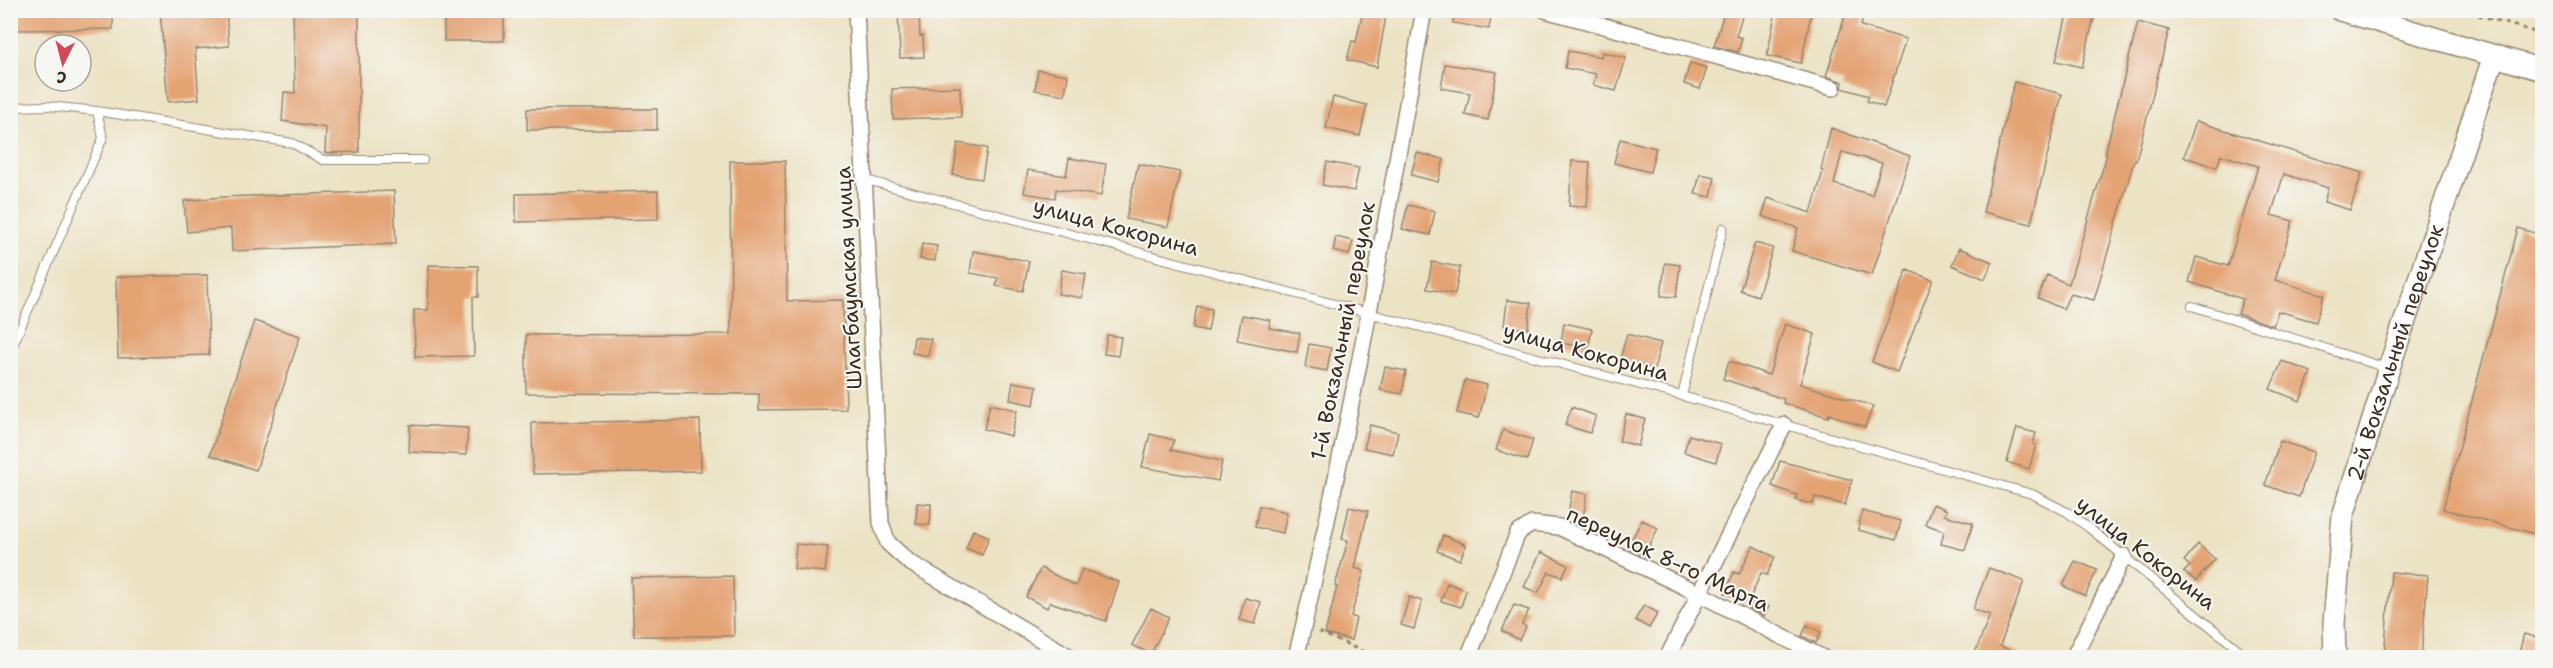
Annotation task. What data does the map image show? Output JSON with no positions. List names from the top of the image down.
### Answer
{
  "streets": {
    "main road": ["2-й Вокзальный переулок"],
    "street": ["Шлагбаумская улица", "1-й Вокзальный переулок", "переулок 8-го Марта"],
    "lane": ["улица Кокорина"]
  },
  "crossings": [
    ["улица Кокорина", "Шлагбаумская улица"],
    ["улица Кокорина", "1-й Вокзальный переулок"]
  ],
  "north": "bottom"
}
